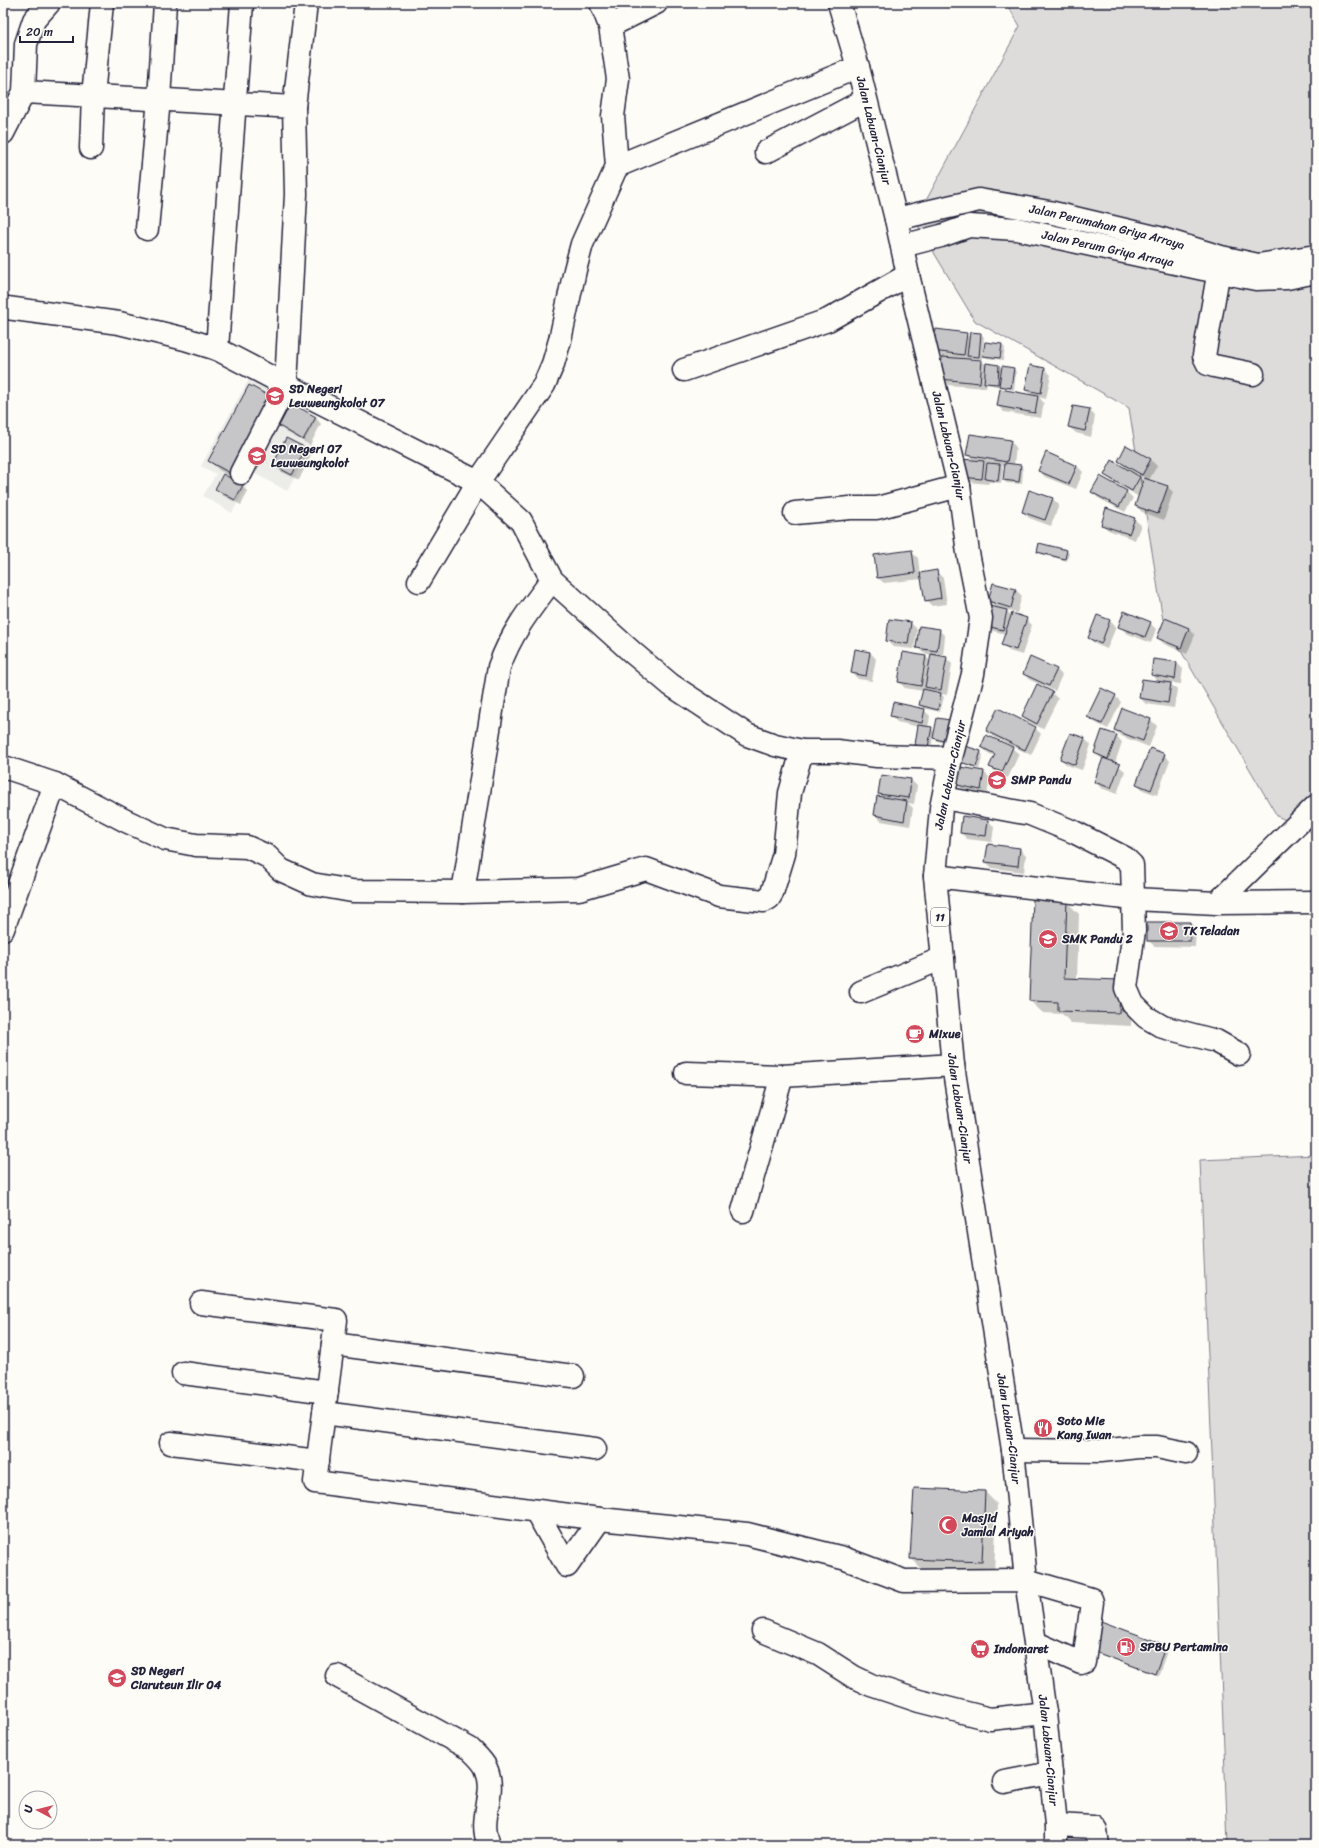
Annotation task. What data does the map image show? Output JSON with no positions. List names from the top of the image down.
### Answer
{
  "streets": {
    "main road": [
      "Jalan Labuan-Cianjur",
      "Jalan Perumahan Griya Arraya",
      "Jalan Perum Griya Arraya",
      "11"
    ]
  },
  "crossings": [
    ["Jalan Labuan-Cianjur", "Jalan Perumahan Griya Arraya"],
    ["Jalan Labuan-Cianjur", "Jalan Perum Griya Arraya"],
    ["Jalan Perumahan Griya Arraya", "Jalan Perum Griya Arraya"]
  ],
  "places": {
    "school or university": [
      "SD Negeri Leuweungkolot 07",
      "SD Negeri 07 Leuweungkolot",
      "SMP Pandu",
      "TK Teladan",
      "SMK Pandu 2",
      "SD Negeri Ciaruteun Ilir 04"
    ],
    "cafe": ["Mixue"],
    "restaurant": ["Soto Mie Kang Iwan"],
    "mosque": ["Masjid Jamlal Ariyah"],
    "fuel station": ["SPBU Pertamina"],
    "supermarket": ["Indomaret"]
  },
  "scale_bar": "20 m",
  "north": "left"
}
